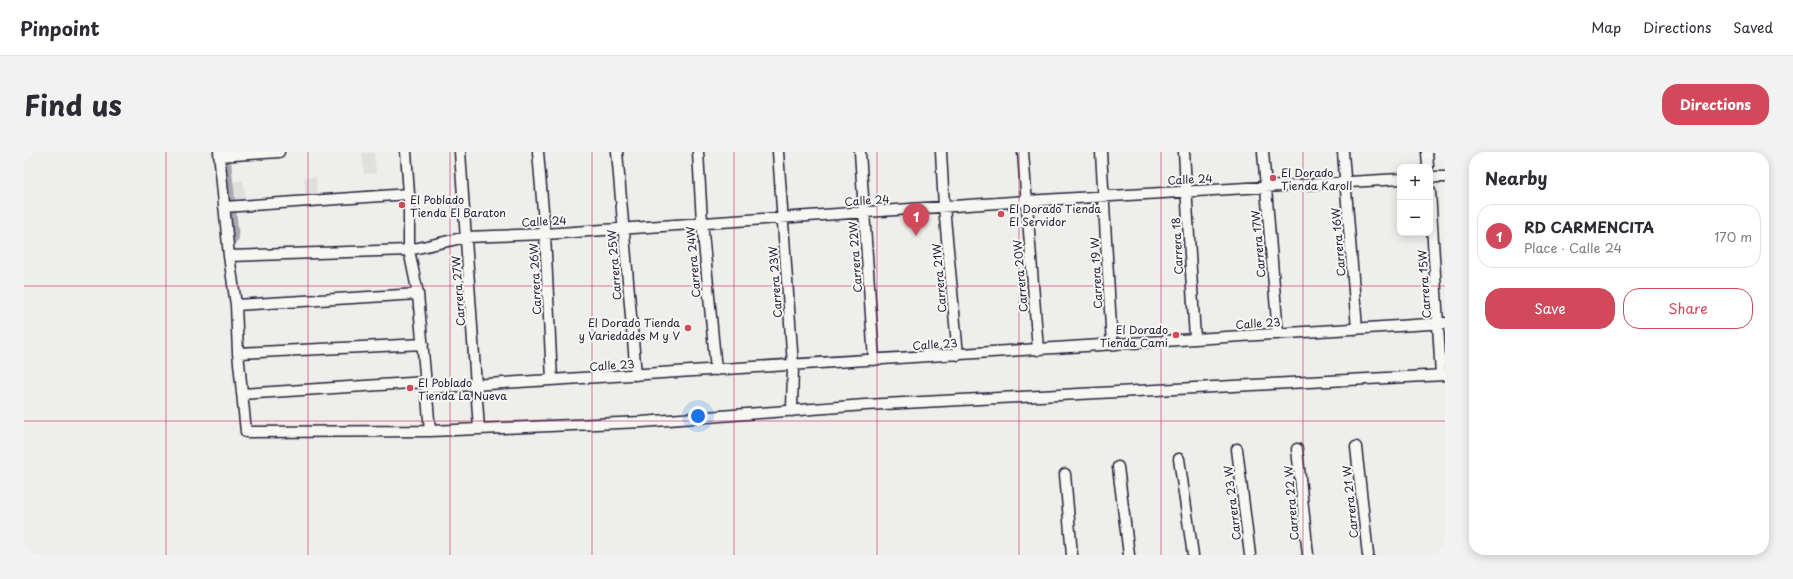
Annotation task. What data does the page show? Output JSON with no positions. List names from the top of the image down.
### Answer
{
  "streets": {
    "street": [
      "Calle 24",
      "Carrera 16W",
      "Carrera 17W",
      "Carrera 18",
      "Carrera 22W",
      "Carrera 24W",
      "Carrera 25W",
      "Carrera 19 W",
      "Carrera 20W",
      "Carrera 21W",
      "Carrera 26W",
      "Carrera 23W",
      "Carrera 15W",
      "Carrera 27W",
      "Calle 23",
      "Carrera 21 W",
      "Carrera 23 W",
      "Carrera 22 W"
    ]
  },
  "crossings": [
    ["Calle 24", "Carrera 16W"],
    ["Calle 24", "Carrera 17W"],
    ["Calle 24", "Carrera 18"],
    ["Calle 24", "Carrera 22W"],
    ["Calle 24", "Carrera 24W"],
    ["Calle 24", "Carrera 25W"],
    ["Calle 24", "Carrera 19 W"],
    ["Calle 24", "Carrera 20W"],
    ["Calle 24", "Carrera 21W"],
    ["Calle 24", "Carrera 26W"],
    ["Calle 24", "Carrera 23W"],
    ["Calle 24", "Carrera 27W"],
    ["Carrera 16W", "Calle 23"],
    ["Carrera 17W", "Calle 23"],
    ["Carrera 18", "Calle 23"],
    ["Carrera 22W", "Calle 23"],
    ["Carrera 24W", "Calle 23"],
    ["Carrera 25W", "Calle 23"],
    ["Carrera 19 W", "Calle 23"],
    ["Carrera 20W", "Calle 23"],
    ["Carrera 21W", "Calle 23"],
    ["Carrera 26W", "Calle 23"],
    ["Carrera 23W", "Calle 23"],
    ["Carrera 15W", "Calle 23"],
    ["Carrera 27W", "Calle 23"]
  ],
  "places": [
    "El Dorado Tienda Karoll",
    "El Poblado Tienda El Baraton",
    "El Dorado Tienda El Servidor",
    "El Dorado Tienda y Variedades M y V",
    "El Dorado Tienda Cami",
    "El Poblado Tienda La Nueva"
  ],
  "page": {
    "header": "Pinpoint",
    "nav": ["Map", "Directions", "Saved"],
    "title": "Find us",
    "buttons": [
      "Directions",
      ["Save", "Share"]
    ],
    "heading": "Nearby",
    "map_buttons": ["+", "−"],
    "pins": "1",
    "list": [
      {
        "mark": "1",
        "name": "RD CARMENCITA",
        "note": "Place · Calle 24",
        "value": "170 m"
      }
    ]
  }
}
